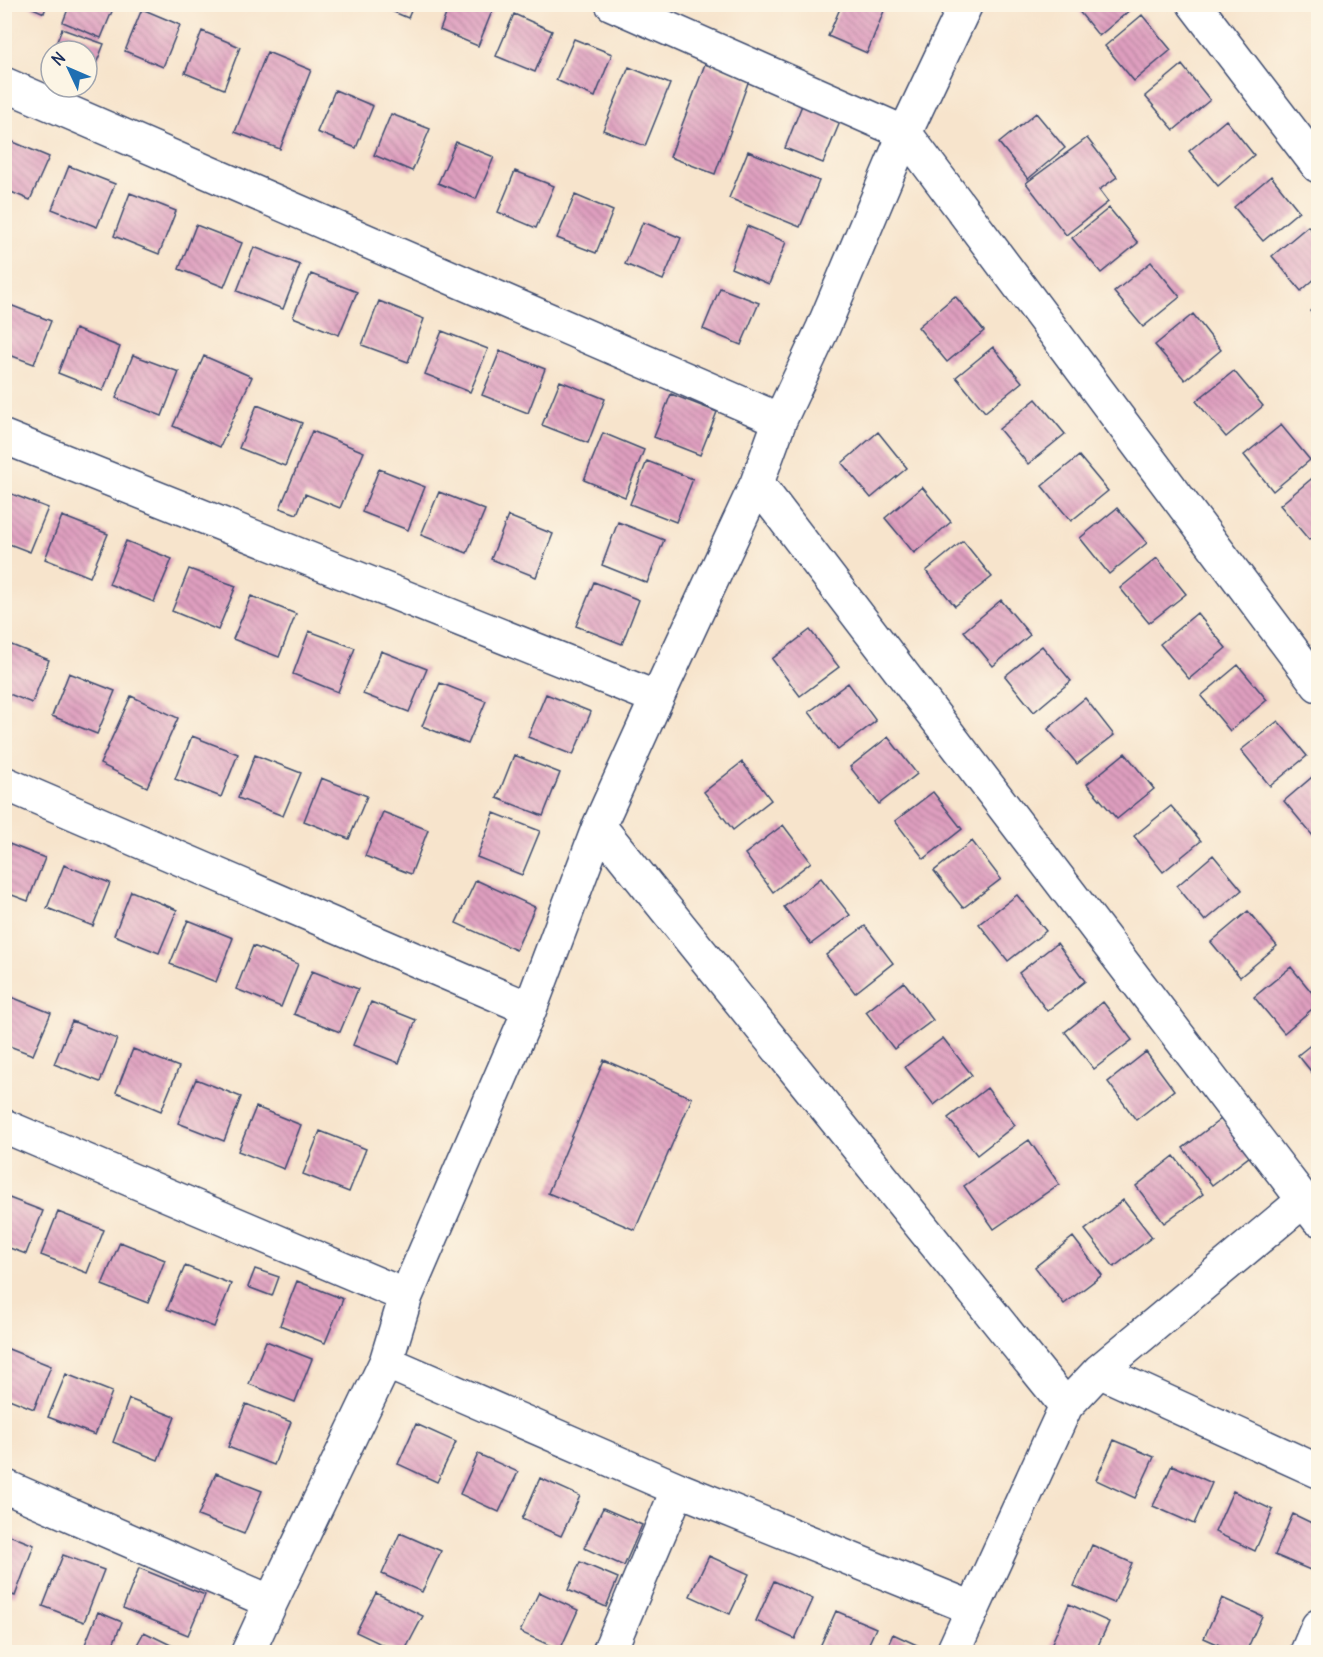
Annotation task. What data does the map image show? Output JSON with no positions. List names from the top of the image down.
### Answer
{
  "north": "top left"
}
